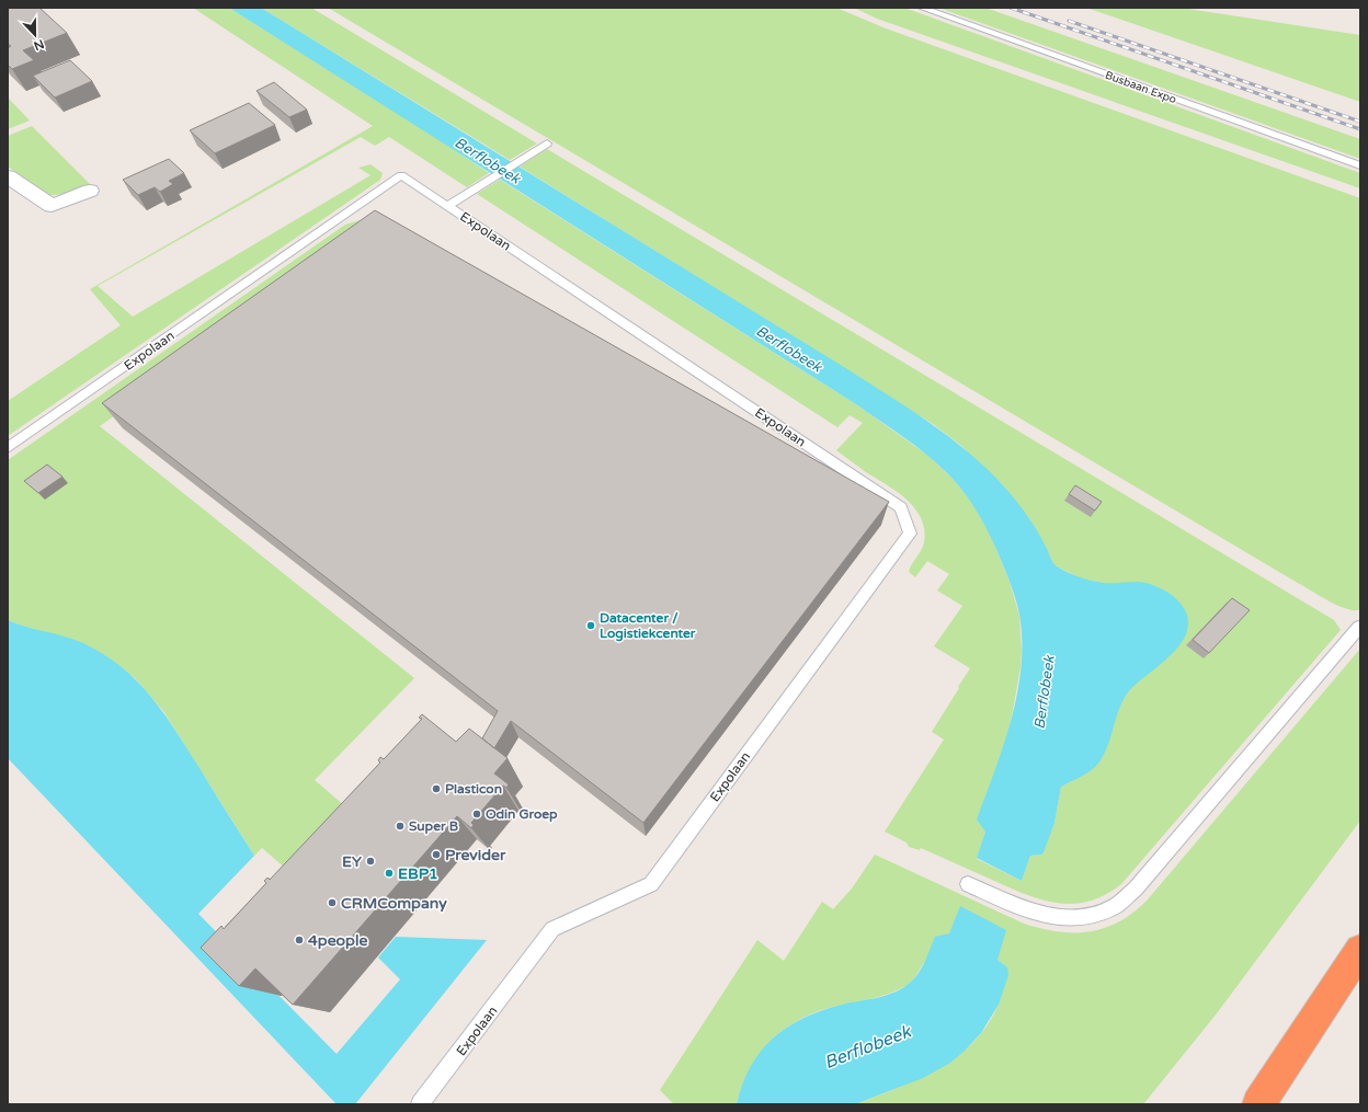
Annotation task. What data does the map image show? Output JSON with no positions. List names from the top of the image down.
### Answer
{
  "streets": {
    "lane": ["Busbaan Expo", "Expolaan"]
  },
  "water": ["Berflobeek"],
  "places": [
    "Datacenter / Logistiekcenter",
    "Plasticon",
    "Odin Groep",
    "Super B",
    "Previder",
    "EY",
    "EBP1",
    "CRMCompany",
    "4people"
  ],
  "north": "bottom"
}
